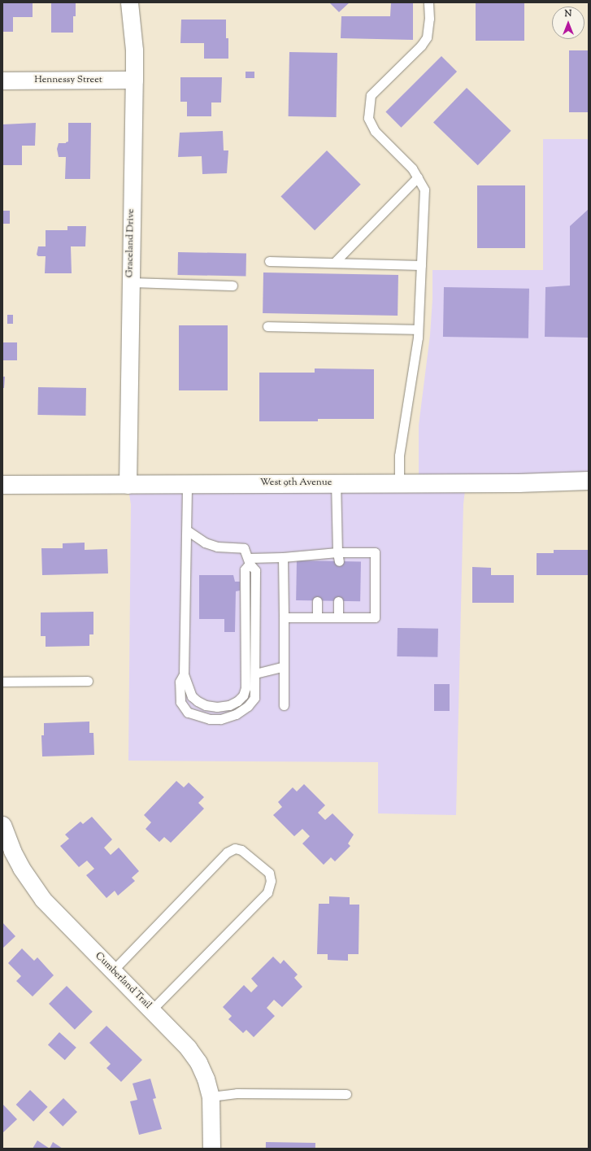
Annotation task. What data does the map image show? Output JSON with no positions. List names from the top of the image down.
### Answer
{
  "streets": {
    "main road": ["West 9th Avenue"],
    "street": ["Hennessy Street", "Graceland Drive", "Cumberland Trail"]
  },
  "crossings": [
    ["Hennessy Street", "Graceland Drive"],
    ["Graceland Drive", "West 9th Avenue"]
  ],
  "north": "top"
}
